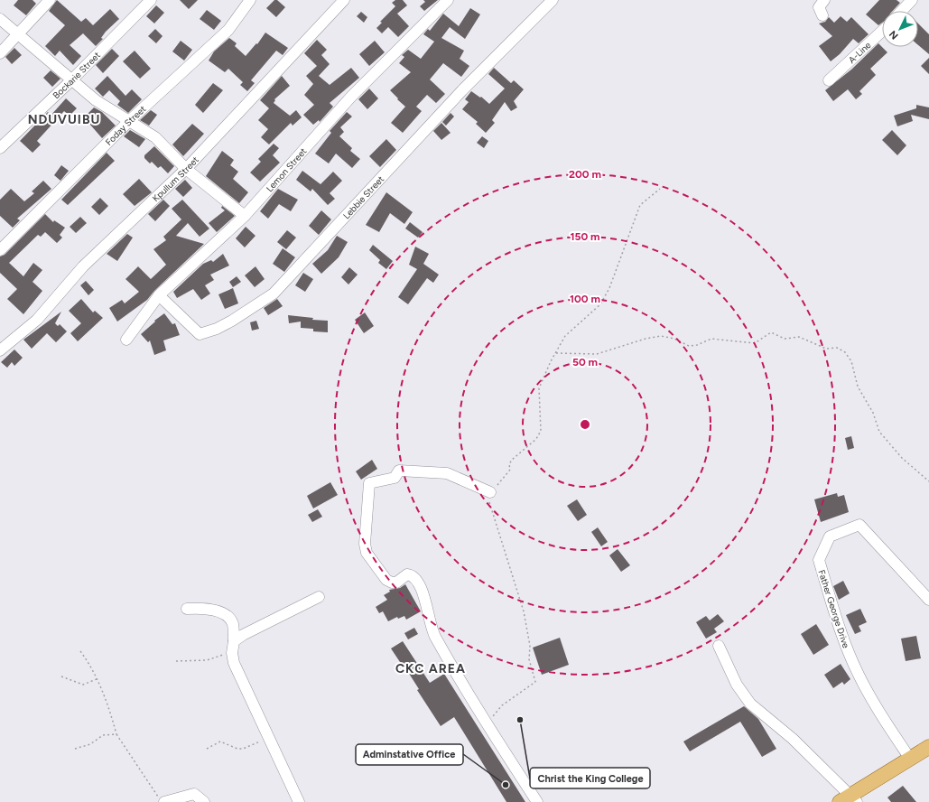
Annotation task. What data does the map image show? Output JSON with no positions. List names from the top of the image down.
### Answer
{
  "streets": {
    "street": [
      "A-Line",
      "Bockarie Street",
      "Foday Street",
      "Lemon Street",
      "Kpullum Street",
      "Lebbie Street",
      "Father George Drive"
    ]
  },
  "crossings": [
    ["Lemon Street", "Lebbie Street"]
  ],
  "districts": ["NDUVUIBU", "CKC AREA"],
  "places": ["Christ the King College", "Adminstative Office"],
  "north": "bottom left",
  "rings": [
    "200 m",
    "150 m",
    "100 m",
    "50 m"
  ]
}
